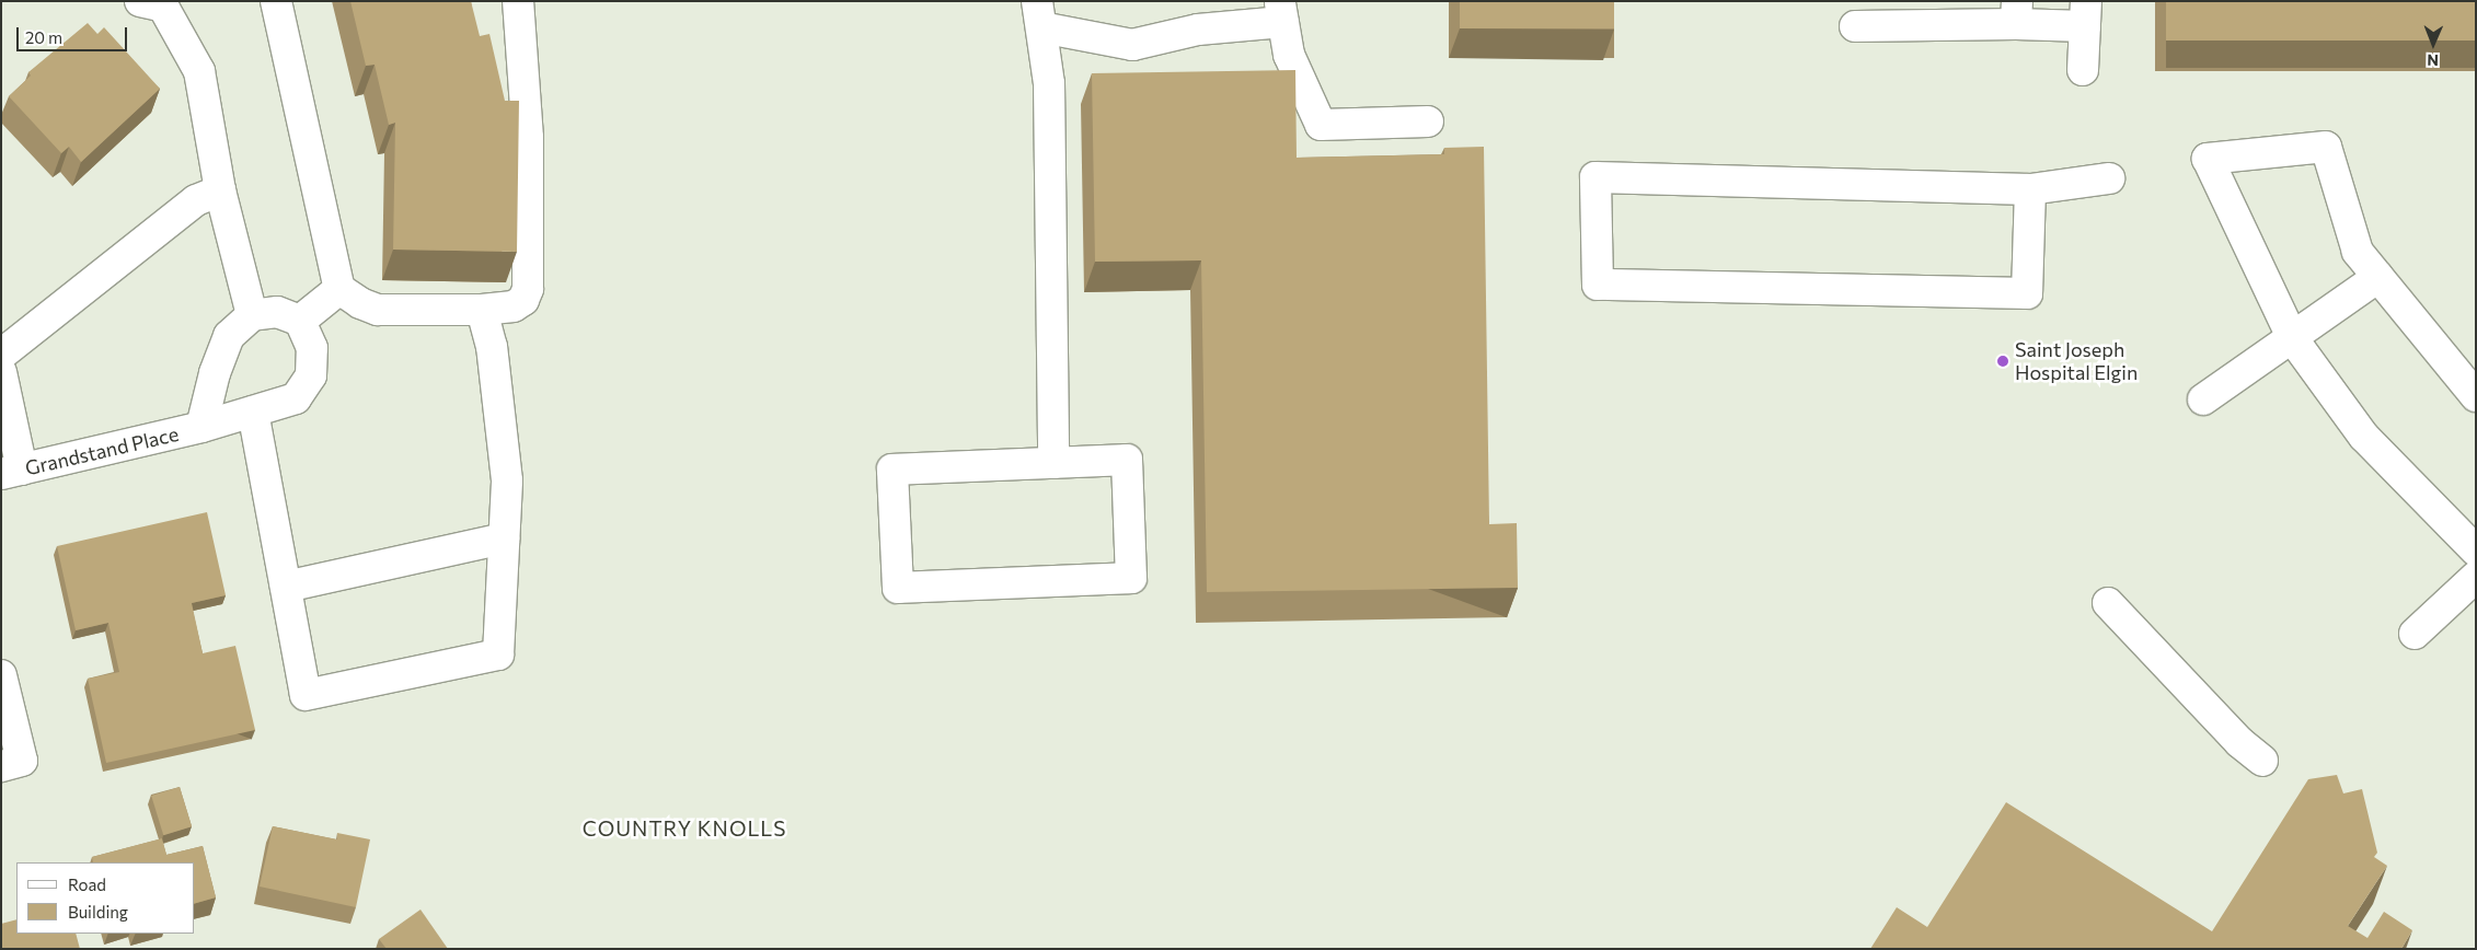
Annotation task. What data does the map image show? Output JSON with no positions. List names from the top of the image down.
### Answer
{
  "streets": {
    "street": ["Grandstand Place"]
  },
  "districts": ["COUNTRY KNOLLS"],
  "places": ["Saint Joseph Hospital Elgin"],
  "legend": ["Road", "Building"],
  "scale_bar": "20 m",
  "north": "bottom"
}
